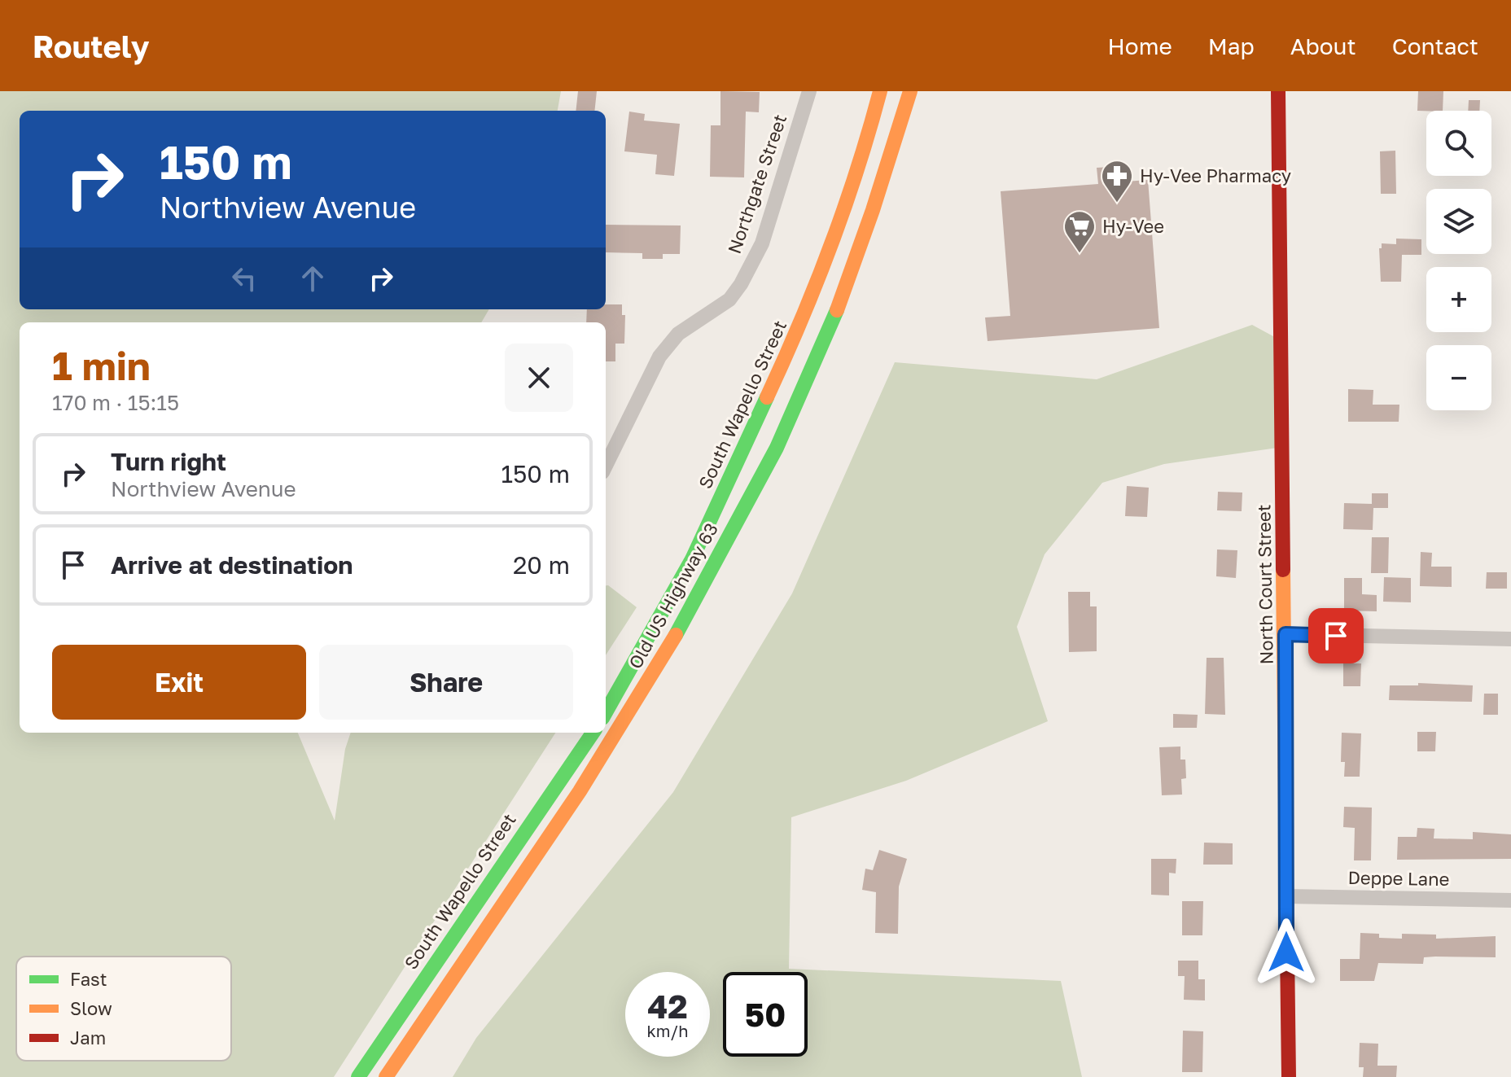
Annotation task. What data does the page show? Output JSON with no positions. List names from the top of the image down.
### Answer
{
  "streets": {
    "main road": ["South Wapello Street", "North Court Street", "Old US Highway 63"],
    "street": ["Northgate Street", "Deppe Lane"]
  },
  "crossings": [
    ["North Court Street", "Deppe Lane"]
  ],
  "places": {
    "pharmacy": ["Hy-Vee Pharmacy"],
    "supermarket": ["Hy-Vee"]
  },
  "legend": ["Fast", "Slow", "Jam"],
  "page": {
    "header": "Routely",
    "nav": [
      "Home",
      "Map",
      "About",
      "Contact"
    ],
    "map_buttons": ["+", "−"],
    "turn": ["150 m", "Northview Avenue"],
    "heading": ["1 min", "170 m · 15:15"],
    "list": [
      {
        "name": "Turn right",
        "note": "Northview Avenue",
        "value": "150 m"
      },
      {
        "name": "Arrive at destination",
        "value": "20 m"
      }
    ],
    "buttons": ["Exit", "Share"],
    "speed": "42 km/h",
    "limit": "50"
  }
}
